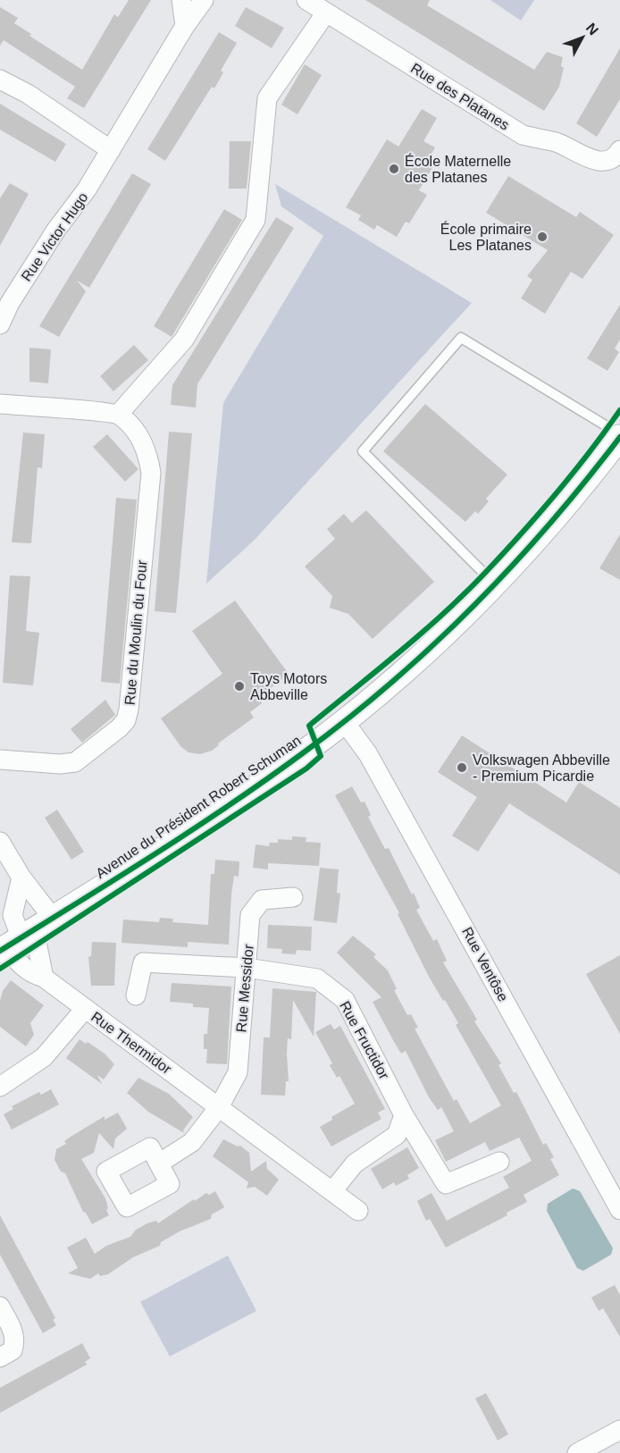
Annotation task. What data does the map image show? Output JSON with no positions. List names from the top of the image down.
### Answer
{
  "streets": {
    "street": [
      "Rue des Platanes",
      "Rue Victor Hugo",
      "Rue du Moulin du Four",
      "Avenue du Président Robert Schuman",
      "Rue Ventôse",
      "Rue Messidor",
      "Rue Fructidor",
      "Rue Thermidor"
    ]
  },
  "crossings": [
    ["Avenue du Président Robert Schuman", "Rue Ventôse"],
    ["Avenue du Président Robert Schuman", "Rue Thermidor"],
    ["Rue Messidor", "Rue Fructidor"],
    ["Rue Messidor", "Rue Thermidor"]
  ],
  "places": [
    "École Maternelle des Platanes",
    "École primaire Les Platanes",
    "Toys Motors Abbeville",
    "Volkswagen Abbeville - Premium Picardie"
  ],
  "north": "top right"
}
